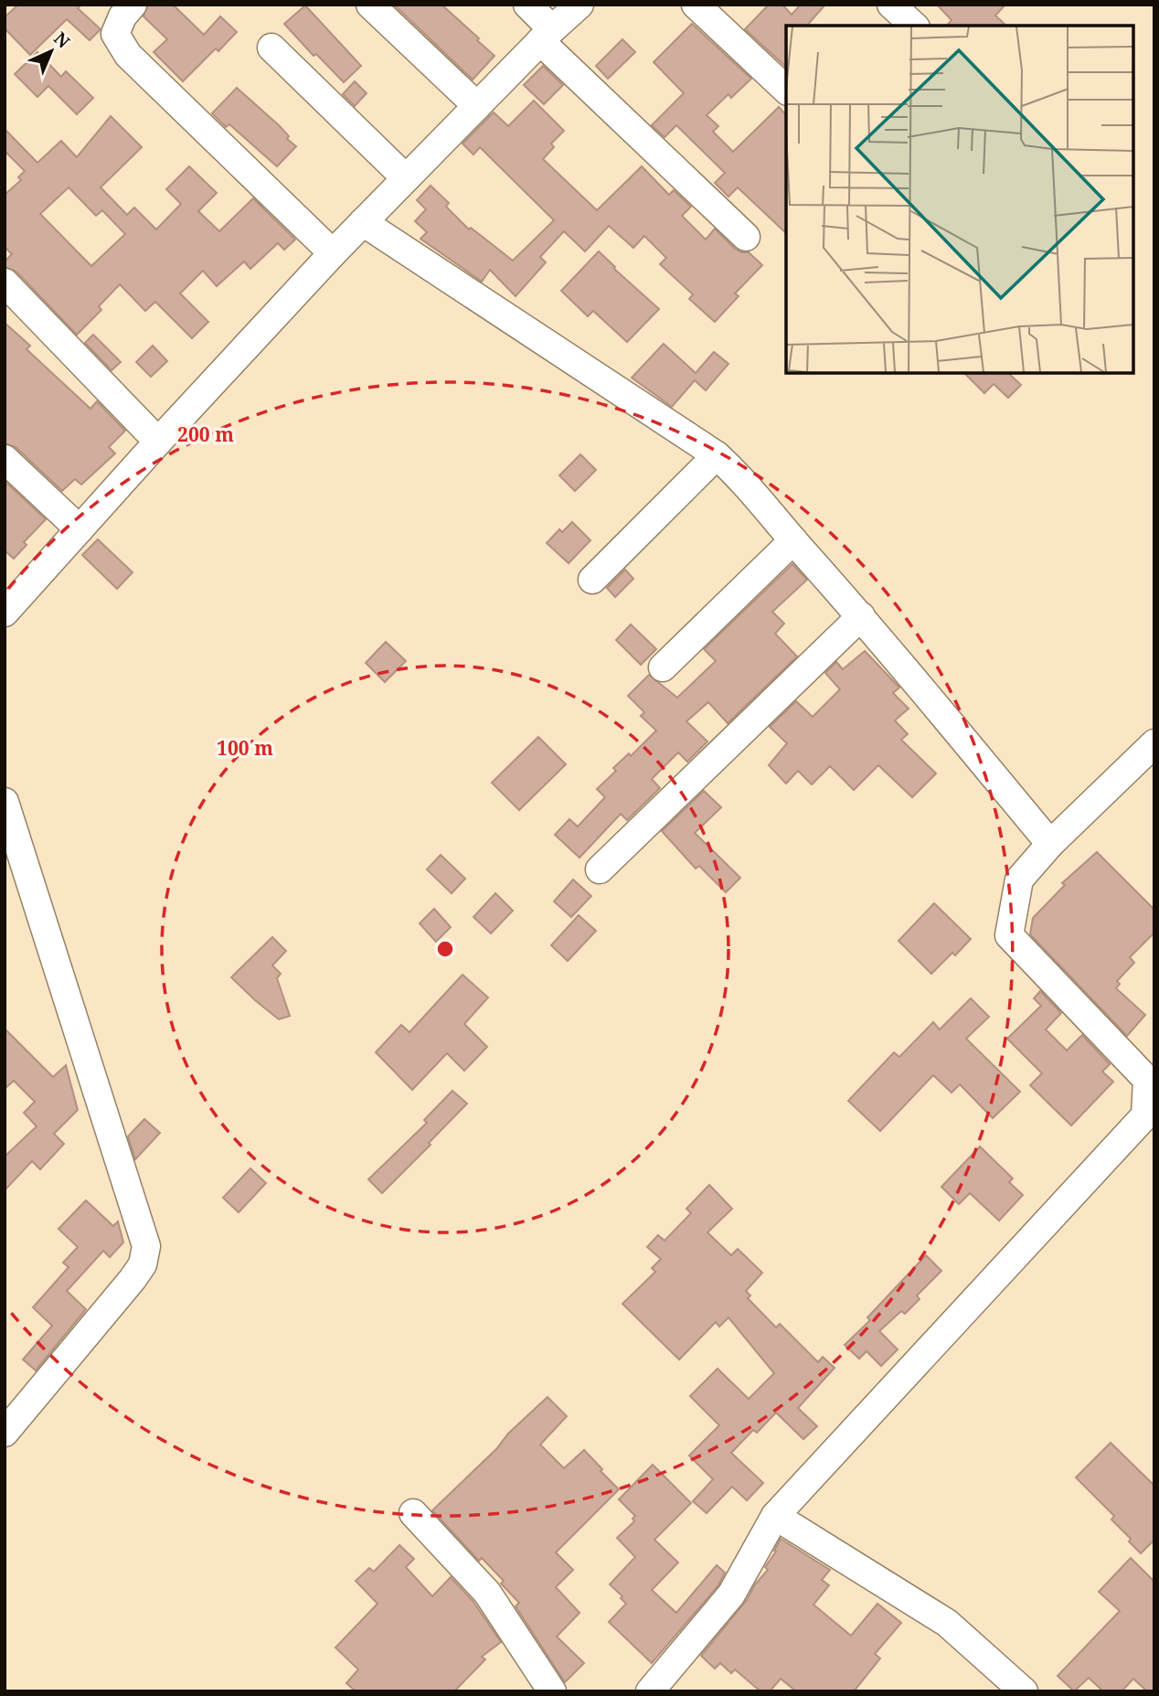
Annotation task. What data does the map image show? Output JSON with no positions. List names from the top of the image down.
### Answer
{
  "north": "top right",
  "rings": ["200 m", "100 m"]
}
